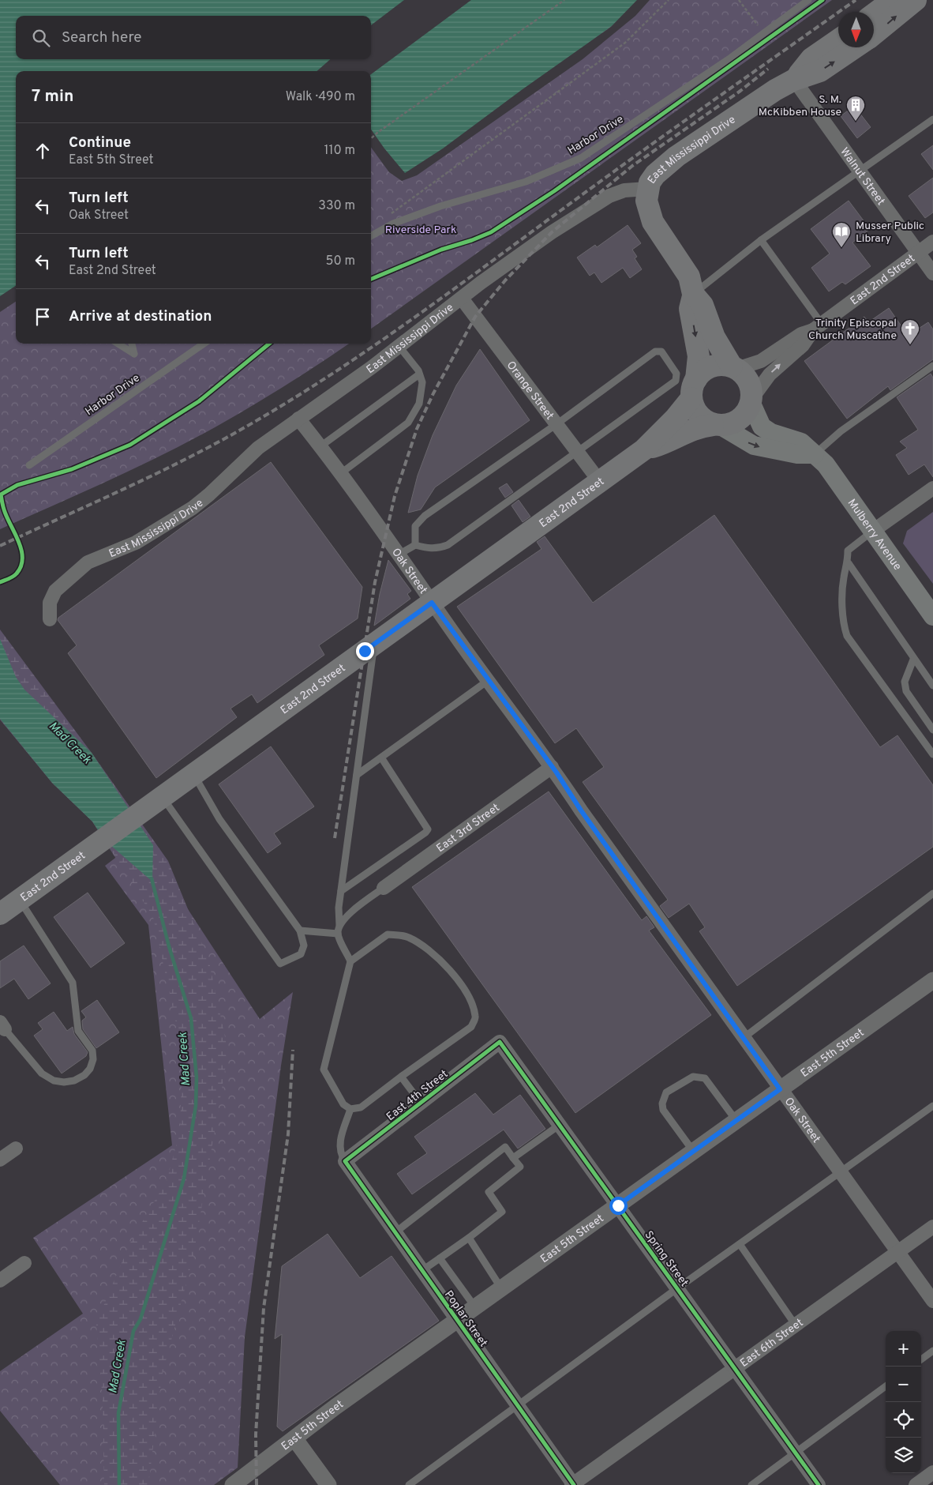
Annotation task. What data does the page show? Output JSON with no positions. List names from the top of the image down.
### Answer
{
  "streets": {
    "main road": ["East Mississippi Drive", "East 2nd Street", "Mulberry Avenue"],
    "street": [
      "Walnut Street",
      "Orange Street",
      "Oak Street",
      "East 3rd Street",
      "East 5th Street",
      "East 4th Street",
      "Spring Street",
      "Poplar Street",
      "East 6th Street"
    ],
    "lane": ["Harbor Drive"]
  },
  "crossings": [
    ["East Mississippi Drive", "Walnut Street"],
    ["East Mississippi Drive", "Orange Street"],
    ["East Mississippi Drive", "Oak Street"],
    ["Walnut Street", "East 2nd Street"],
    ["East 2nd Street", "Orange Street"],
    ["East 2nd Street", "Mulberry Avenue"],
    ["East 2nd Street", "Oak Street"],
    ["Oak Street", "East 3rd Street"],
    ["Oak Street", "East 5th Street"],
    ["Oak Street", "East 6th Street"],
    ["East 5th Street", "Spring Street"],
    ["East 5th Street", "Poplar Street"],
    ["East 4th Street", "Spring Street"],
    ["East 4th Street", "Poplar Street"],
    ["Spring Street", "East 6th Street"],
    ["Poplar Street", "East 6th Street"]
  ],
  "water": ["Mad Creek"],
  "parks": ["Riverside Park"],
  "places": {
    "building": ["S. M. McKibben House"],
    "library": ["Musser Public Library"],
    "church": ["Trinity Episcopal Church Muscatine"]
  },
  "north": "bottom",
  "page": {
    "search": "Search here",
    "heading": ["7 min", "Walk · 490 m"],
    "list": [
      ["Continue", "East 5th Street", "110 m"],
      ["Turn left", "Oak Street", "330 m"],
      ["Turn left", "East 2nd Street", "50 m"],
      "Arrive at destination"
    ],
    "map_buttons": ["+", "−"]
  }
}
